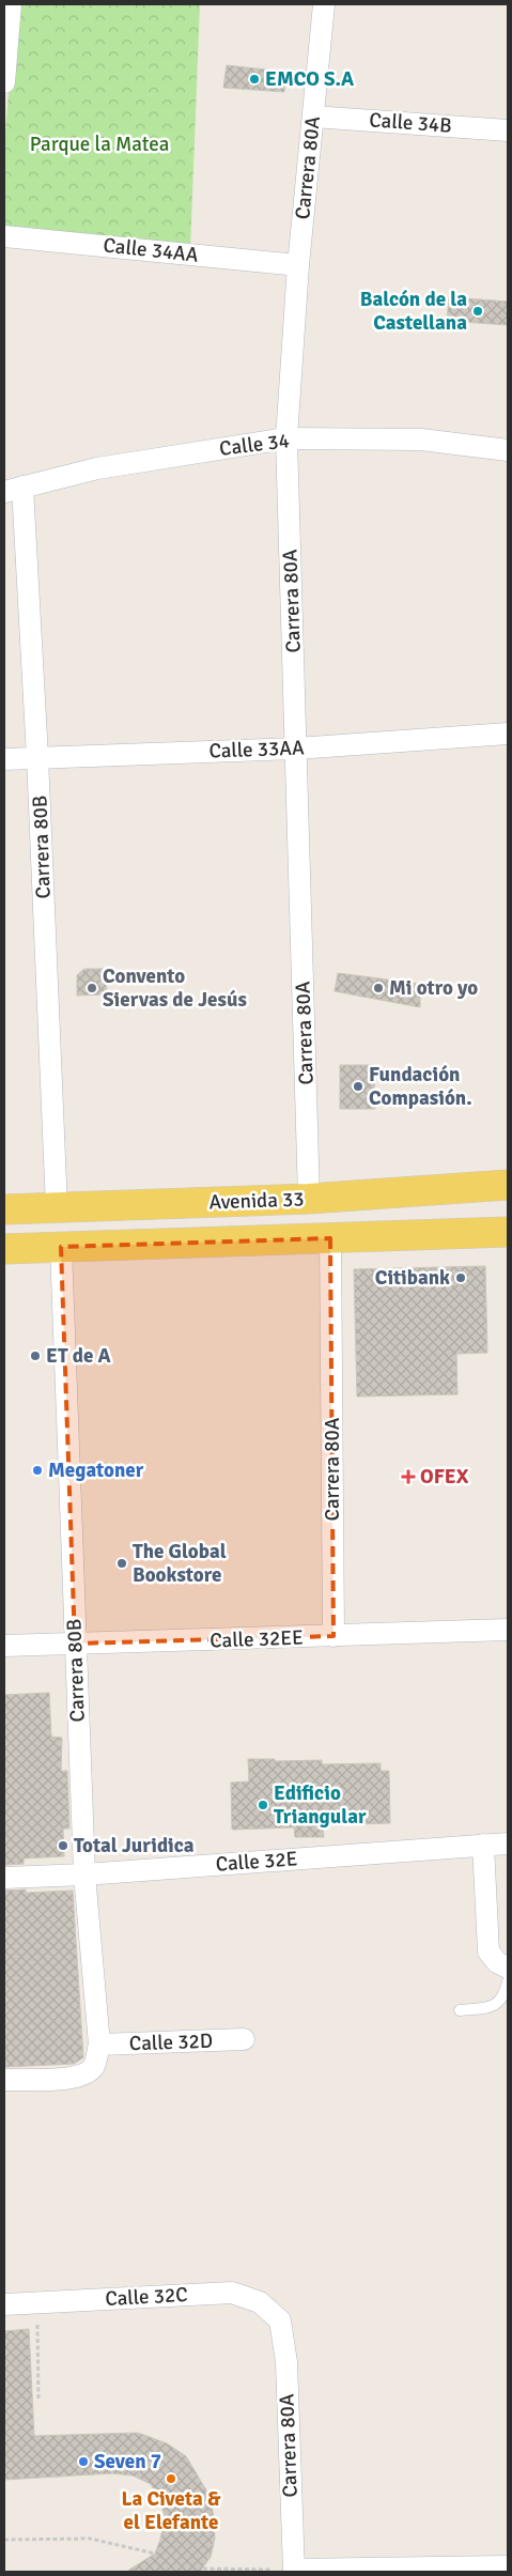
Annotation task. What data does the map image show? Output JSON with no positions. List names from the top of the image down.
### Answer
{
  "streets": {
    "main road": ["Avenida 33"],
    "street": [
      "Calle 34B",
      "Carrera 80A",
      "Calle 34AA",
      "Calle 34",
      "Calle 33AA",
      "Carrera 80B",
      "Calle 32EE",
      "Calle 32E",
      "Calle 32D",
      "Calle 32C"
    ]
  },
  "crossings": [
    ["Calle 34B", "Carrera 80A"],
    ["Carrera 80A", "Calle 34AA"],
    ["Carrera 80A", "Calle 34"],
    ["Carrera 80A", "Calle 33AA"],
    ["Carrera 80A", "Avenida 33"],
    ["Carrera 80A", "Calle 32EE"],
    ["Carrera 80A", "Calle 32C"],
    ["Calle 34", "Carrera 80B"],
    ["Calle 33AA", "Carrera 80B"],
    ["Carrera 80B", "Avenida 33"],
    ["Carrera 80B", "Calle 32EE"],
    ["Carrera 80B", "Calle 32E"],
    ["Carrera 80B", "Calle 32D"]
  ],
  "parks": ["Parque la Matea"],
  "places": {
    "other": [
      "EMCO S.A",
      "Balcón de la Castellana",
      "Convento Siervas de Jesús",
      "Mi otro yo",
      "Fundación Compasión.",
      "Citibank",
      "ET de A",
      "Megatoner",
      "The Global Bookstore",
      "Edificio Triangular",
      "Total Juridica",
      "Seven 7",
      "La Civeta & el Elefante"
    ],
    "health": ["OFEX"]
  }
}
